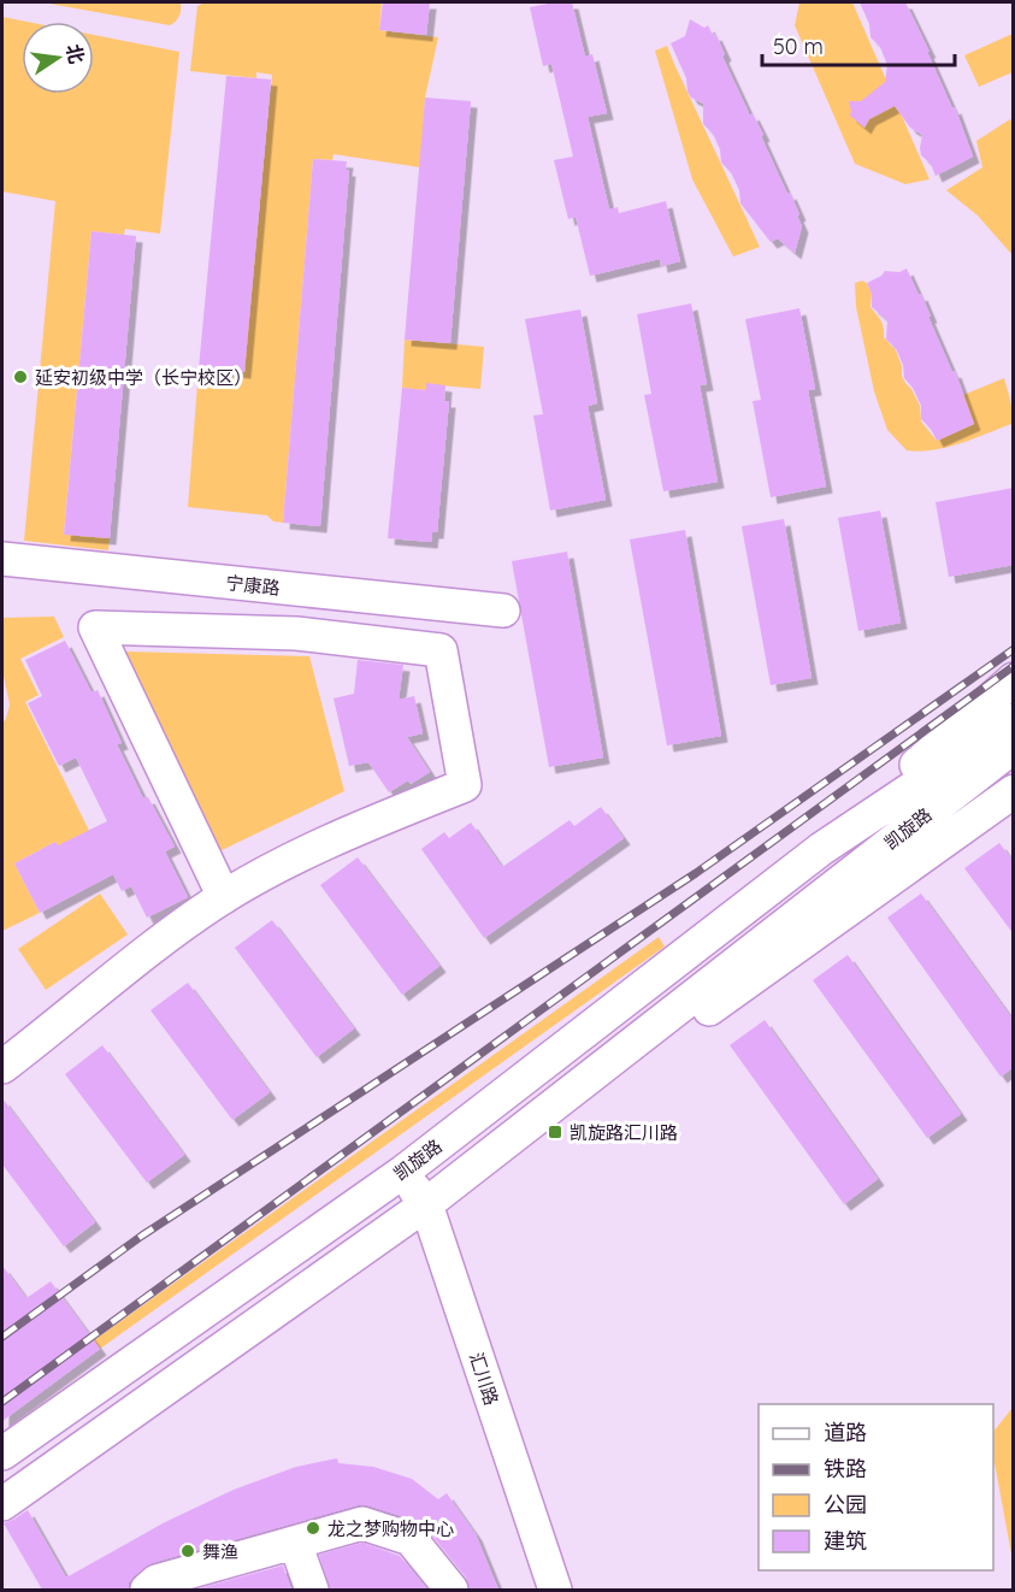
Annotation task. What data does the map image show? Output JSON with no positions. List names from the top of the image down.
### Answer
{
  "streets": {
    "street": ["宁康路", "凯旋路", "汇川路"]
  },
  "crossings": [
    ["凯旋路", "汇川路"]
  ],
  "places": {
    "other": ["延安初级中学（长宁校区）", "龙之梦购物中心", "舞渔"],
    "transit": ["凯旋路汇川路"]
  },
  "legend": [
    "道路",
    "铁路",
    "公园",
    "建筑"
  ],
  "scale_bar": "50 m",
  "north": "right"
}
